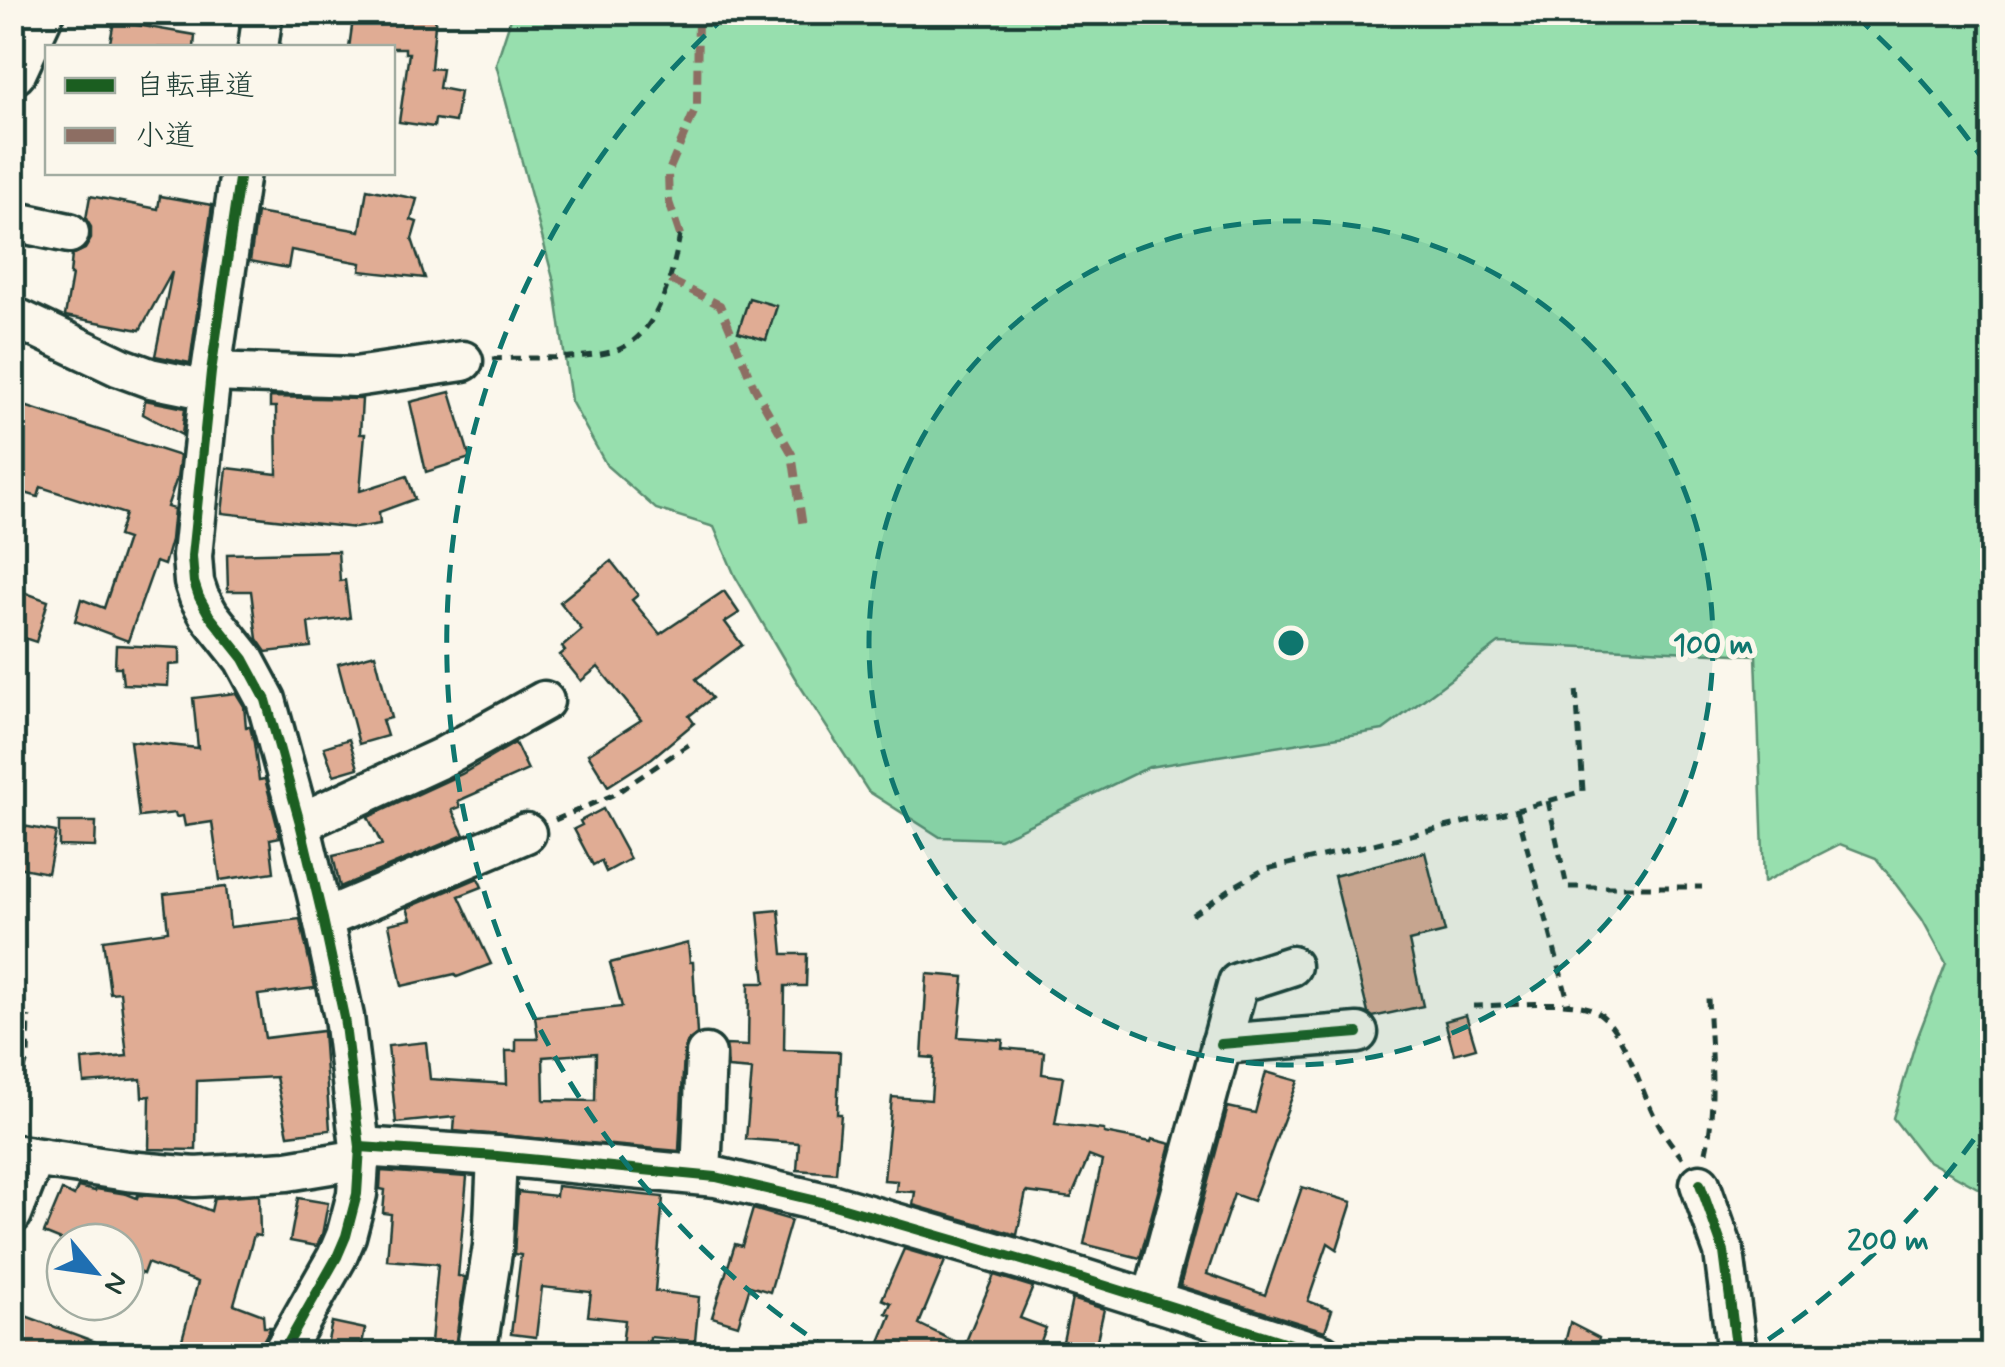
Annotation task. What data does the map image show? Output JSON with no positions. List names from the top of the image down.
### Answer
{
  "legend": ["自転車道", "小道"],
  "north": "bottom right",
  "rings": ["100 m", "200 m"]
}
